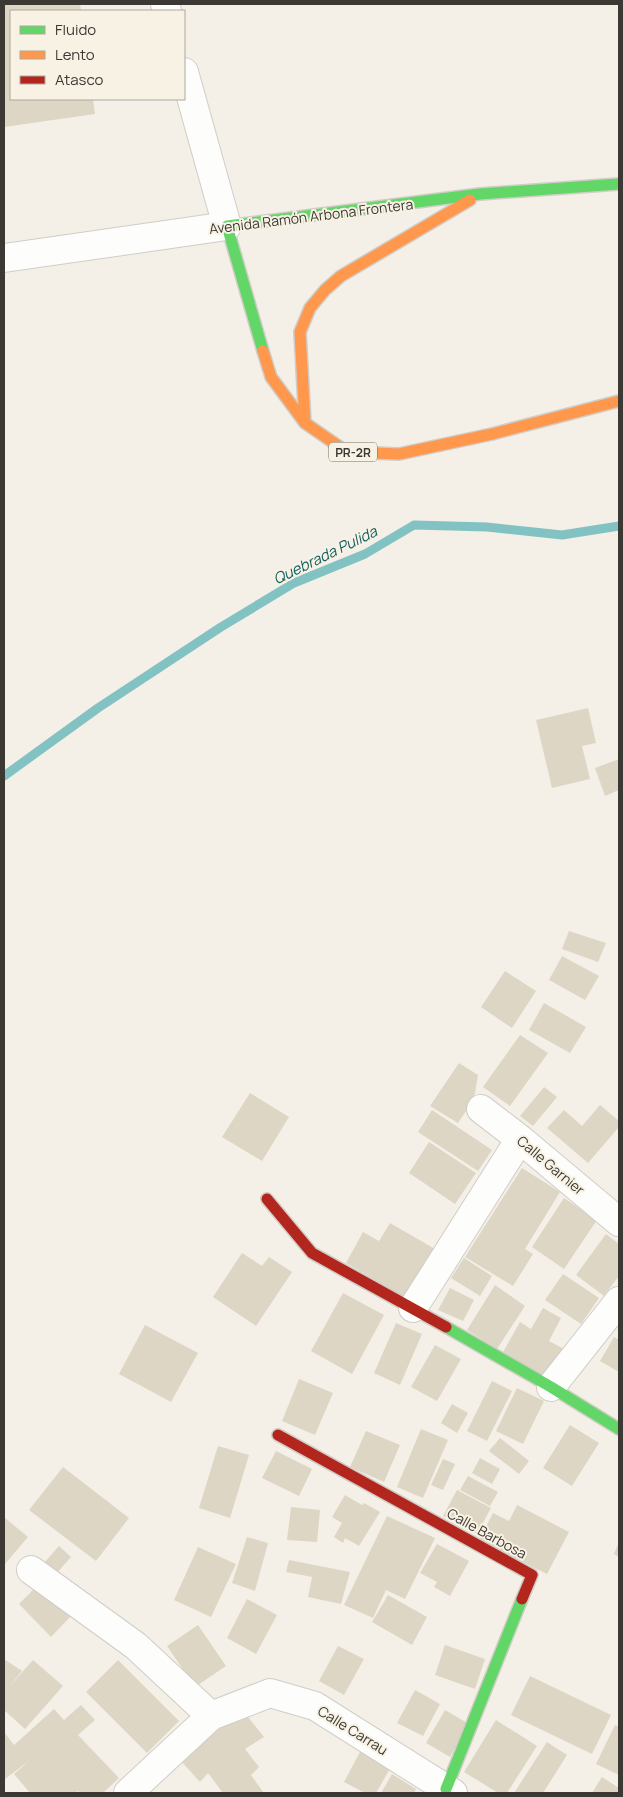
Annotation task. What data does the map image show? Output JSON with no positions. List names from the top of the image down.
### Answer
{
  "streets": {
    "main road": ["Avenida Ramón Arbona Frontera", "PR-2R", "Calle Barbosa"],
    "street": ["Calle Garnier", "Calle Carrau"]
  },
  "crossings": [
    ["Avenida Ramón Arbona Frontera", "PR-2R"],
    ["Calle Barbosa", "Calle Carrau"]
  ],
  "water": ["Quebrada Pulida"],
  "legend": ["Fluido", "Lento", "Atasco"]
}
